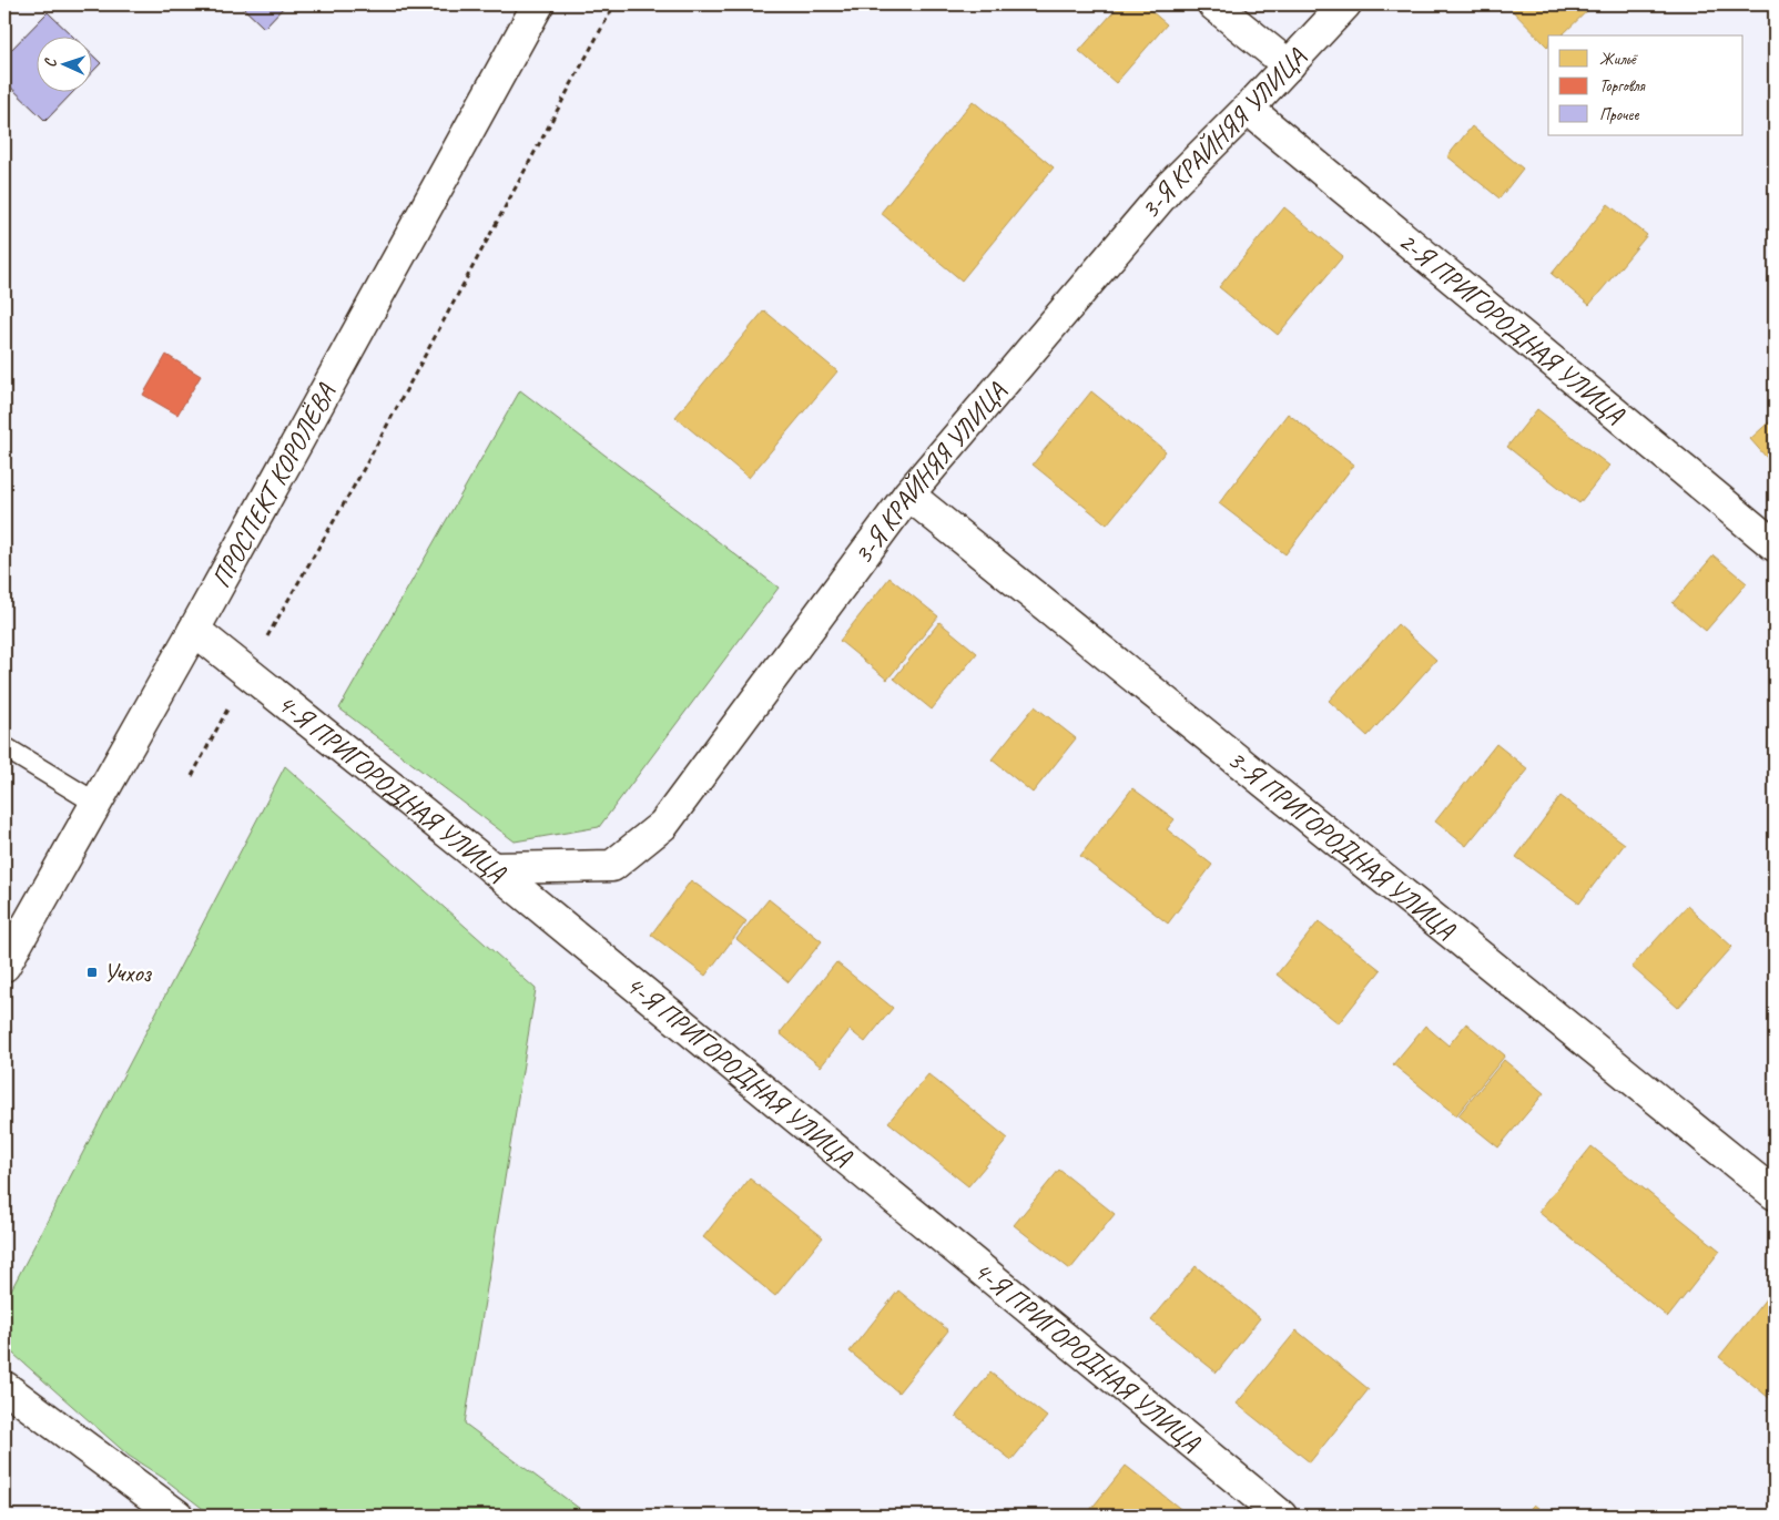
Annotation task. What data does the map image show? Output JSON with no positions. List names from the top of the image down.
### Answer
{
  "streets": {
    "street": [
      "3-Я КРАЙНЯЯ УЛИЦА",
      "2-Я ПРИГОРОДНАЯ УЛИЦА",
      "ПРОСПЕКТ КОРОЛЁВА",
      "4-Я ПРИГОРОДНАЯ УЛИЦА",
      "3-Я ПРИГОРОДНАЯ УЛИЦА"
    ]
  },
  "crossings": [
    ["3-Я КРАЙНЯЯ УЛИЦА", "2-Я ПРИГОРОДНАЯ УЛИЦА"],
    ["3-Я КРАЙНЯЯ УЛИЦА", "4-Я ПРИГОРОДНАЯ УЛИЦА"],
    ["3-Я КРАЙНЯЯ УЛИЦА", "3-Я ПРИГОРОДНАЯ УЛИЦА"],
    ["ПРОСПЕКТ КОРОЛЁВА", "4-Я ПРИГОРОДНАЯ УЛИЦА"]
  ],
  "places": {
    "transit": ["Учхоз"]
  },
  "legend": ["Жильё", "Торговля", "Прочее"],
  "north": "left"
}
